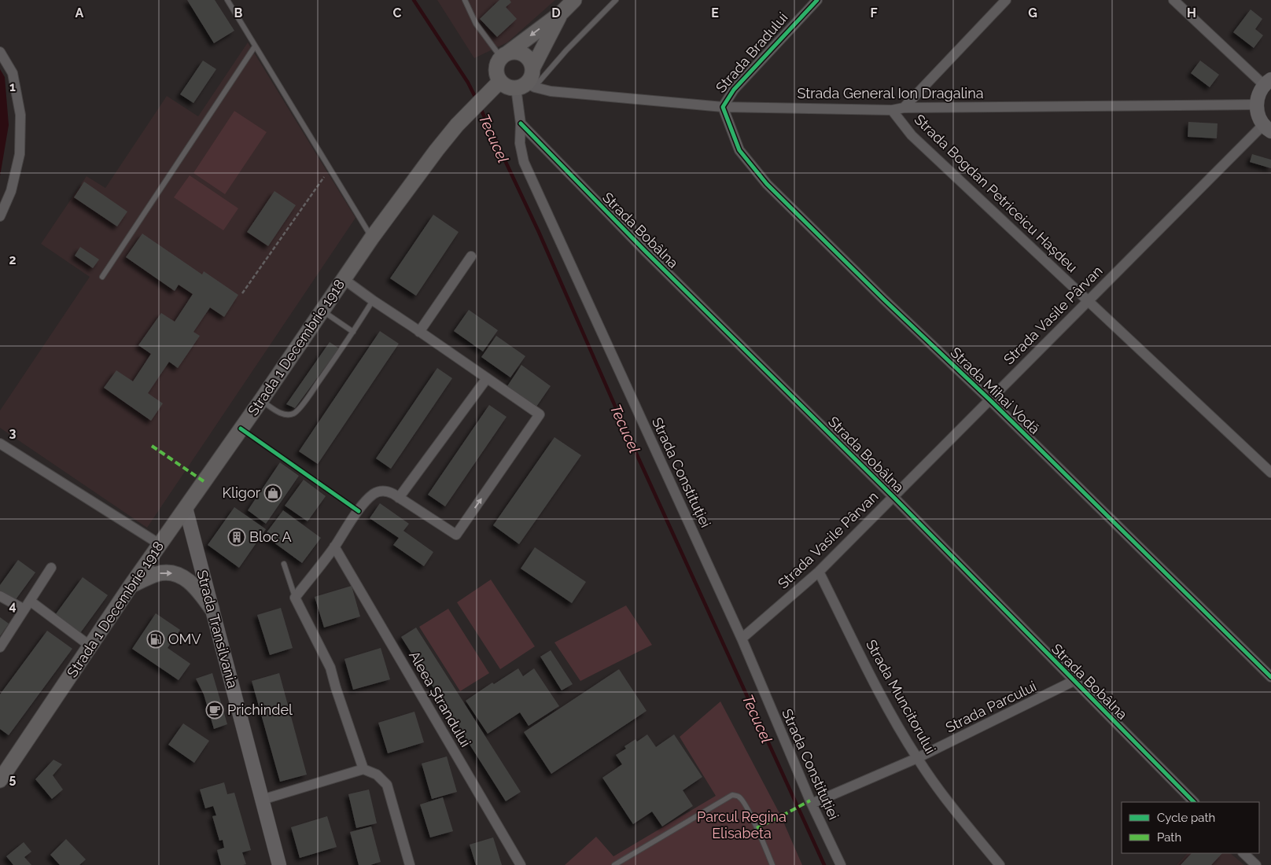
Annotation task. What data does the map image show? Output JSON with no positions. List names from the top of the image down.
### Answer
{
  "streets": {
    "main road": ["Strada 1 Decembrie 1918", "Strada Transilvania"],
    "street": [
      "Strada Bradului",
      "Strada General Ion Dragalina",
      "Strada Bogdan Petriceicu Hașdeu",
      "Strada Bobâlna",
      "Strada Vasile Pârvan",
      "Strada Mihai Vodă",
      "Strada Constituției",
      "Strada Muncitorului",
      "Aleea Ștrandului",
      "Strada Parcului"
    ]
  },
  "crossings": [
    ["Strada Bradului", "Strada General Ion Dragalina"],
    ["Strada Bradului", "Strada Mihai Vodă"],
    ["Strada General Ion Dragalina", "Strada Bogdan Petriceicu Hașdeu"],
    ["Strada General Ion Dragalina", "Strada 1 Decembrie 1918"],
    ["Strada General Ion Dragalina", "Strada Mihai Vodă"],
    ["Strada General Ion Dragalina", "Strada Constituției"],
    ["Strada Bogdan Petriceicu Hașdeu", "Strada Vasile Pârvan"],
    ["Strada Bobâlna", "Strada Vasile Pârvan"],
    ["Strada Bobâlna", "Strada Constituției"],
    ["Strada Bobâlna", "Strada Parcului"],
    ["Strada Vasile Pârvan", "Strada Mihai Vodă"],
    ["Strada Vasile Pârvan", "Strada Constituției"],
    ["Strada Vasile Pârvan", "Strada Muncitorului"],
    ["Strada 1 Decembrie 1918", "Strada Constituției"],
    ["Strada 1 Decembrie 1918", "Strada Transilvania"],
    ["Strada Constituției", "Strada Parcului"],
    ["Strada Muncitorului", "Strada Parcului"]
  ],
  "water": ["Tecucel"],
  "parks": ["Parcul Regina Elisabeta"],
  "places": {
    "shop": ["Kligor"],
    "building": ["Bloc A"],
    "fuel station": ["OMV"],
    "cafe": ["Prichindel"]
  },
  "legend": ["Cycle path", "Path"],
  "grid": {
    "columns": [
      "A",
      "B",
      "C",
      "D",
      "E",
      "F",
      "G",
      "H"
    ],
    "rows": [
      "1",
      "2",
      "3",
      "4",
      "5"
    ]
  }
}
